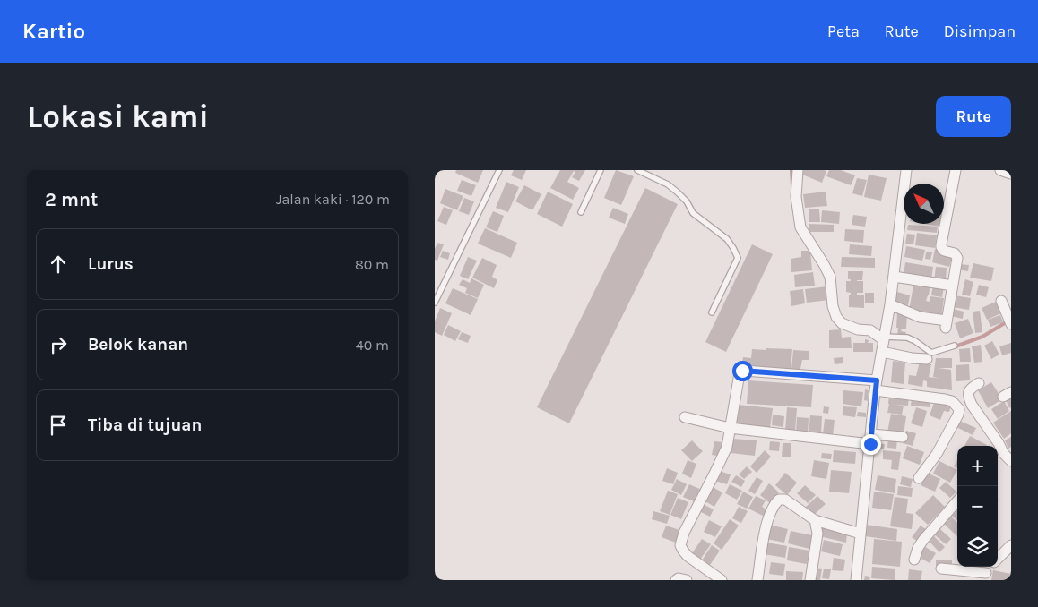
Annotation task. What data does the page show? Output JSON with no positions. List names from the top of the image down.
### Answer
{
  "north": "top left",
  "page": {
    "header": "Kartio",
    "nav": ["Peta", "Rute", "Disimpan"],
    "buttons": "Rute",
    "title": "Lokasi kami",
    "heading": ["2 mnt", "Jalan kaki · 120 m"],
    "list": [
      ["Lurus", "80 m"],
      ["Belok kanan", "40 m"],
      "Tiba di tujuan"
    ],
    "map_buttons": ["+", "−"]
  }
}
